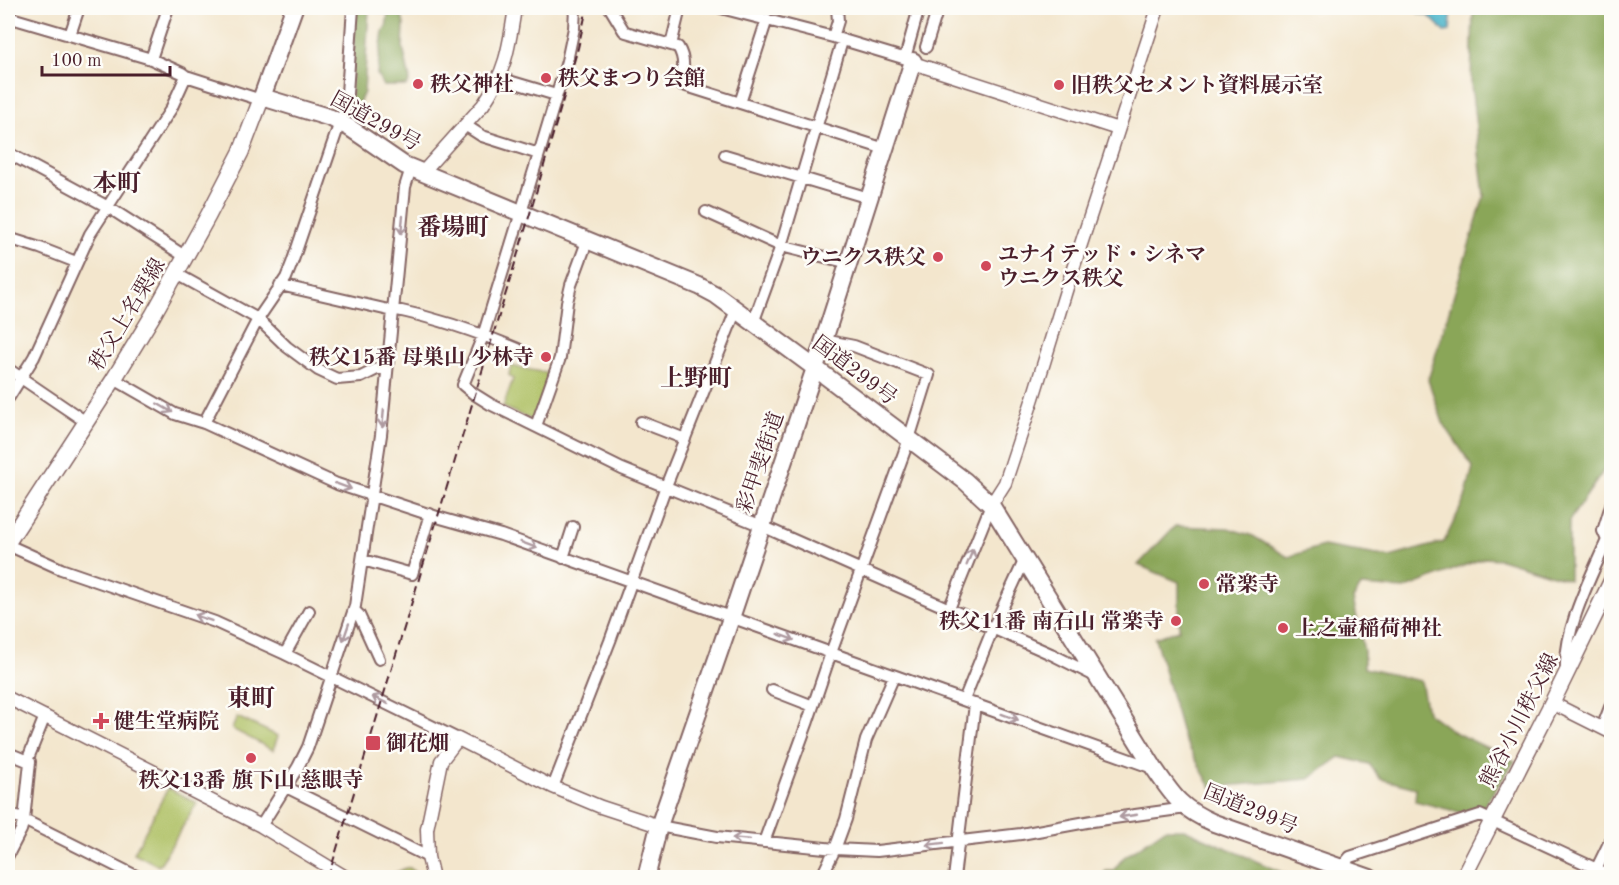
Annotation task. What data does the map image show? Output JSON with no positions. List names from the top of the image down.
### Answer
{
  "streets": {
    "highway": ["国道299号", "彩甲斐街道"],
    "main road": ["秩父上名栗線", "熊谷小川秩父線"]
  },
  "crossings": [
    ["国道299号", "秩父上名栗線"],
    ["国道299号", "彩甲斐街道"]
  ],
  "districts": [
    "本町",
    "番場町",
    "上野町",
    "東町"
  ],
  "places": {
    "other": [
      "秩父まつり会館",
      "秩父神社",
      "旧秩父セメント資料展示室",
      "ウニクス秩父",
      "ユナイテッド・シネマ ウニクス秩父",
      "秩父15番 母巣山 少林寺",
      "常楽寺",
      "秩父11番 南石山 常楽寺",
      "上之壷稲荷神社",
      "秩父13番 旗下山 慈眼寺"
    ],
    "health": ["健生堂病院"],
    "transit": ["御花畑"]
  },
  "scale_bar": "100 m"
}
